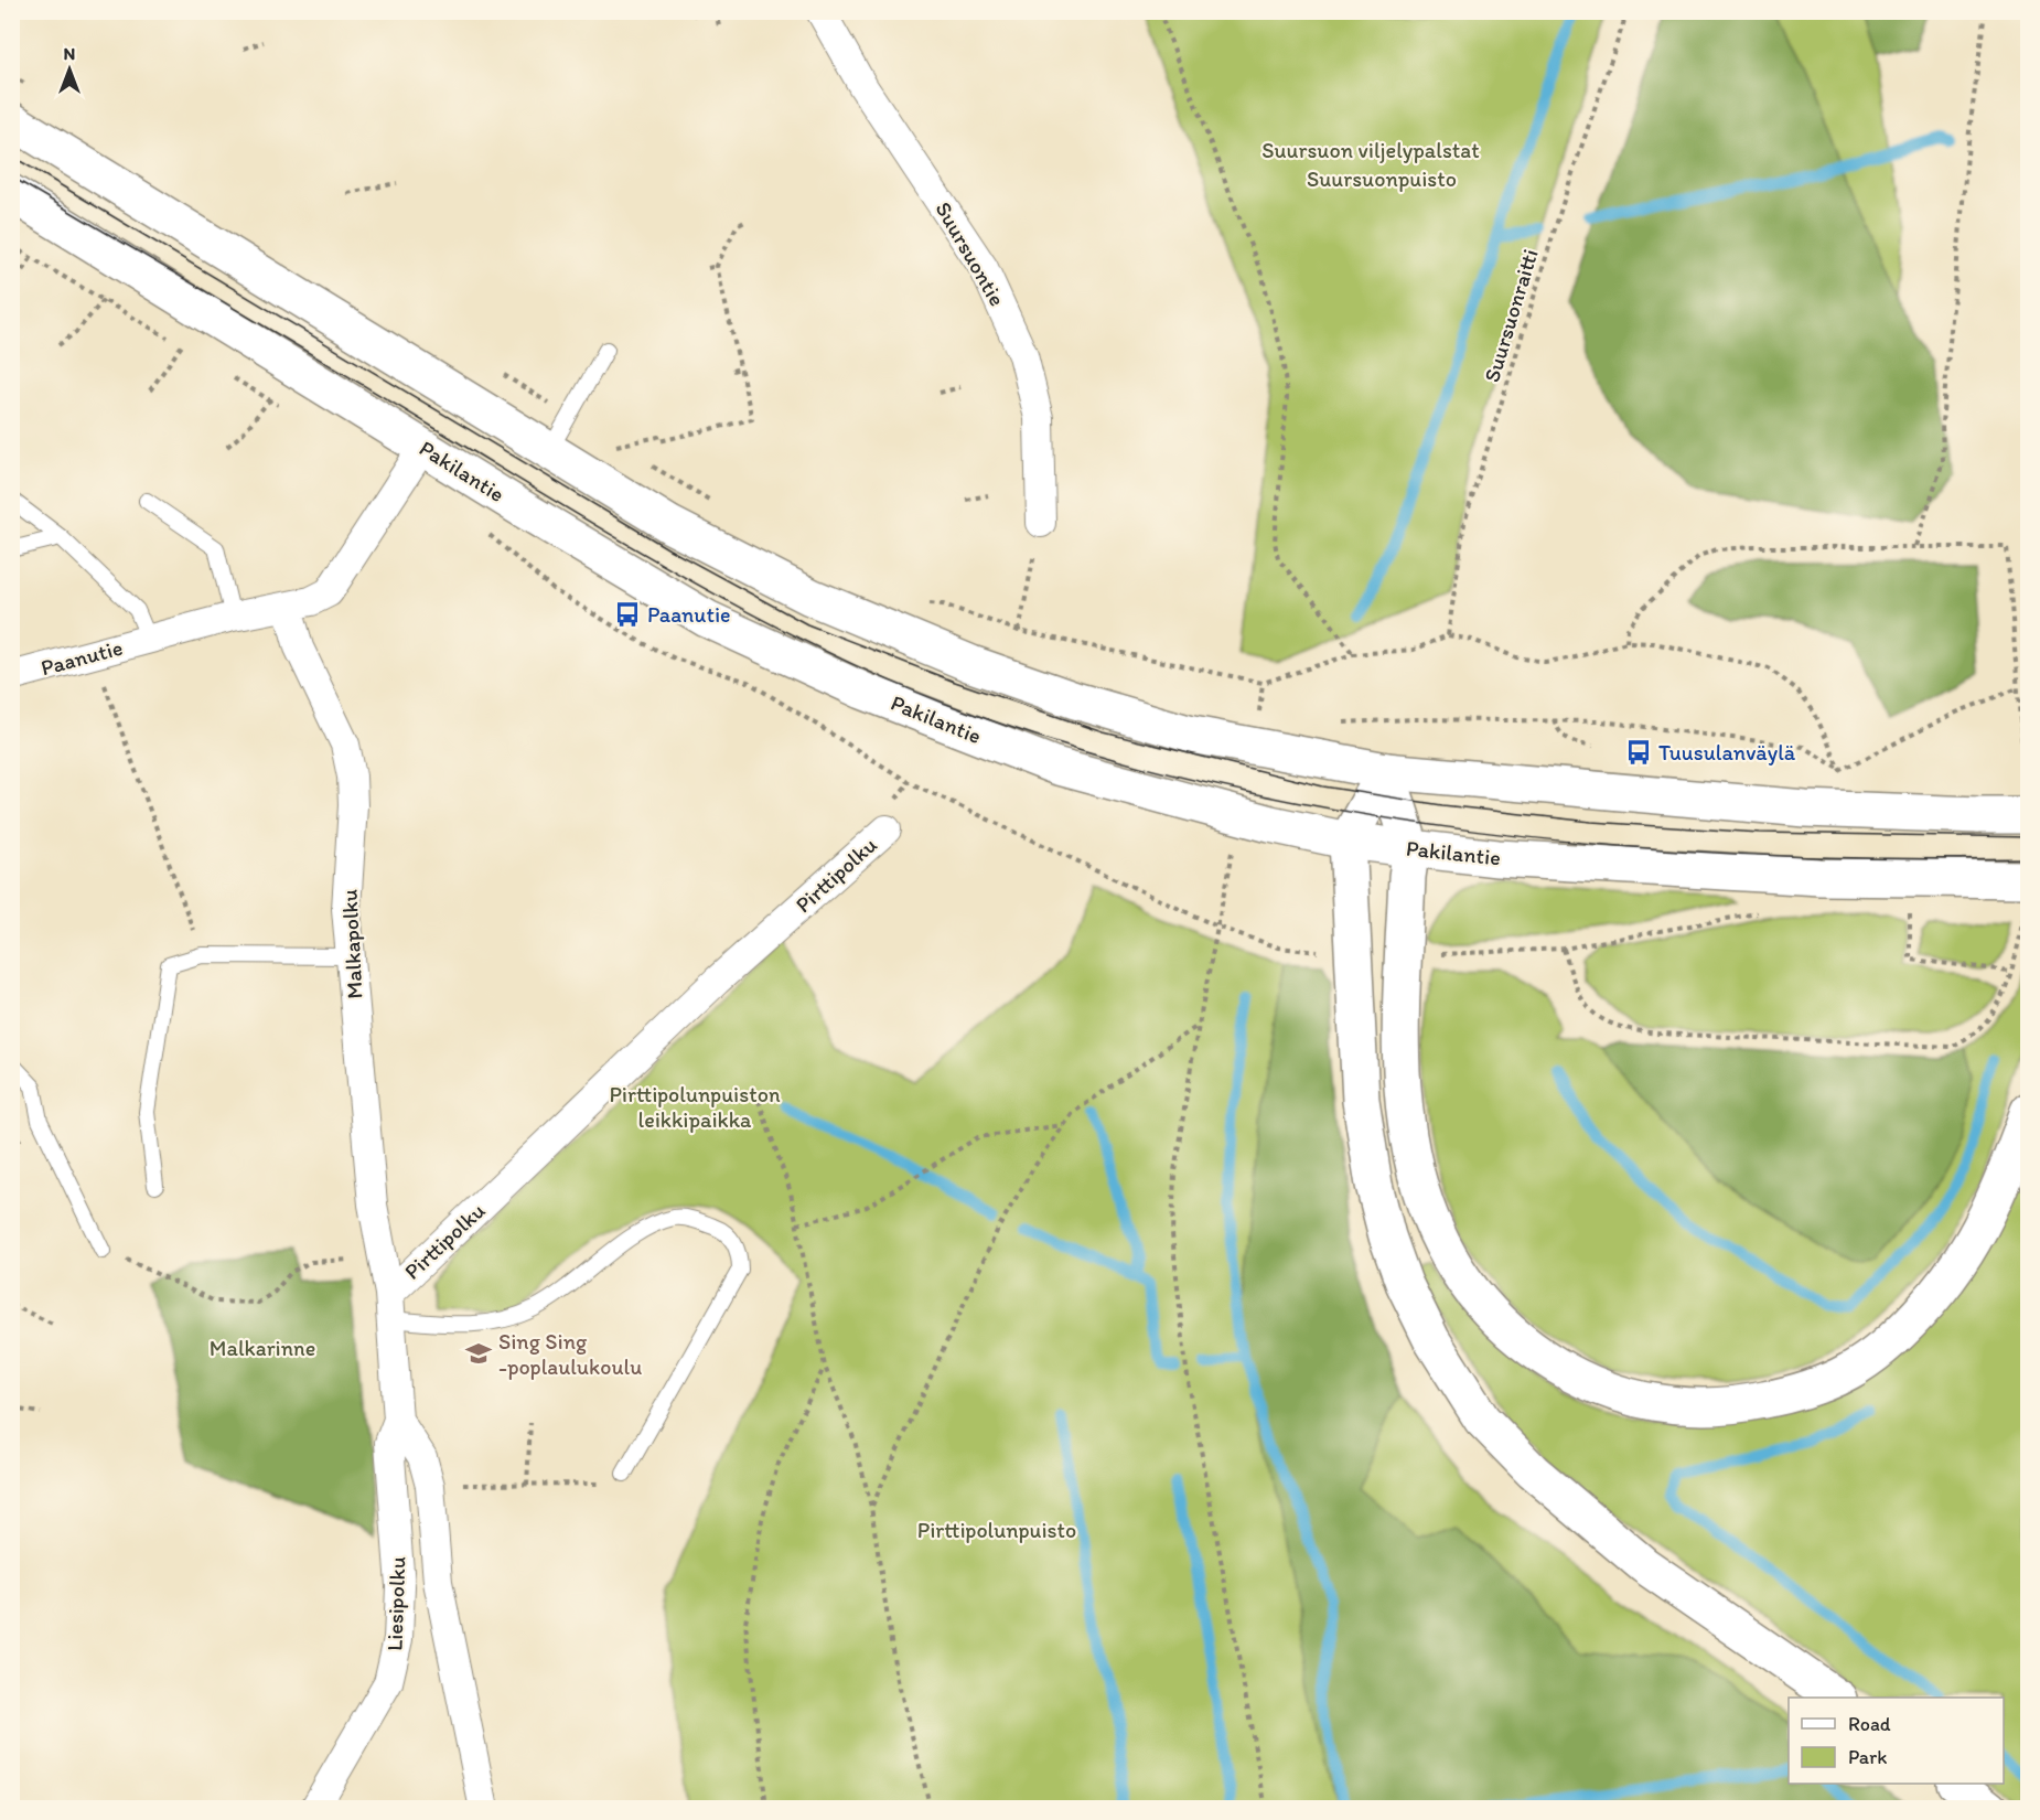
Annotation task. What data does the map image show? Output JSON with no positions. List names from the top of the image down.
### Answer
{
  "streets": {
    "main road": ["Pakilantie"],
    "street": [
      "Suursuontie",
      "Paanutie",
      "Pirttipolku",
      "Malkapolku",
      "Liesipolku"
    ],
    "path": ["Suursuonraitti"]
  },
  "crossings": [
    ["Pakilantie", "Paanutie"],
    ["Paanutie", "Malkapolku"],
    ["Pirttipolku", "Malkapolku"]
  ],
  "parks": [
    "Suursuon viljelypalstat",
    "Suursuonpuisto",
    "Pirttipolunpuiston leikkipaikka",
    "Malkarinne",
    "Pirttipolunpuisto"
  ],
  "places": {
    "bus stop": ["Paanutie", "Tuusulanväylä"],
    "school or university": ["Sing Sing -poplaulukoulu"]
  },
  "legend": ["Road", "Park"],
  "north": "top"
}
